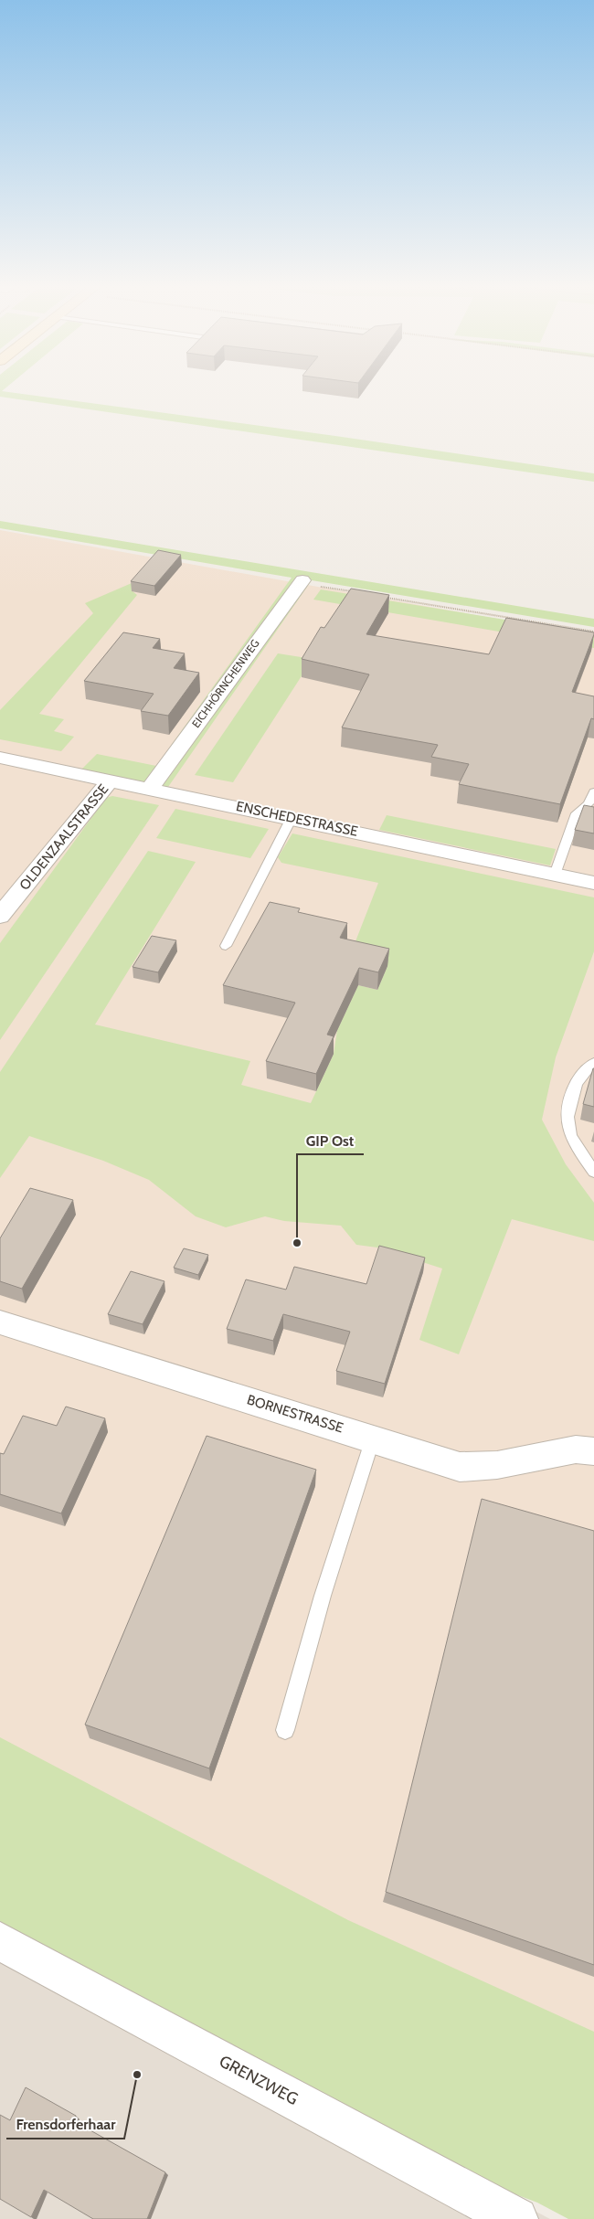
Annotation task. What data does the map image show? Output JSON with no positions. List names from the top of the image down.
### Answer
{
  "streets": {
    "street": [
      "EICHHÖRNCHENWEG",
      "ENSCHEDESTRASSE",
      "OLDENZAALSTRASSE",
      "BORNESTRASSE",
      "GRENZWEG"
    ]
  },
  "crossings": [
    ["EICHHÖRNCHENWEG", "ENSCHEDESTRASSE"],
    ["ENSCHEDESTRASSE", "OLDENZAALSTRASSE"]
  ],
  "places": ["GIP Ost", "Frensdorferhaar"]
}
